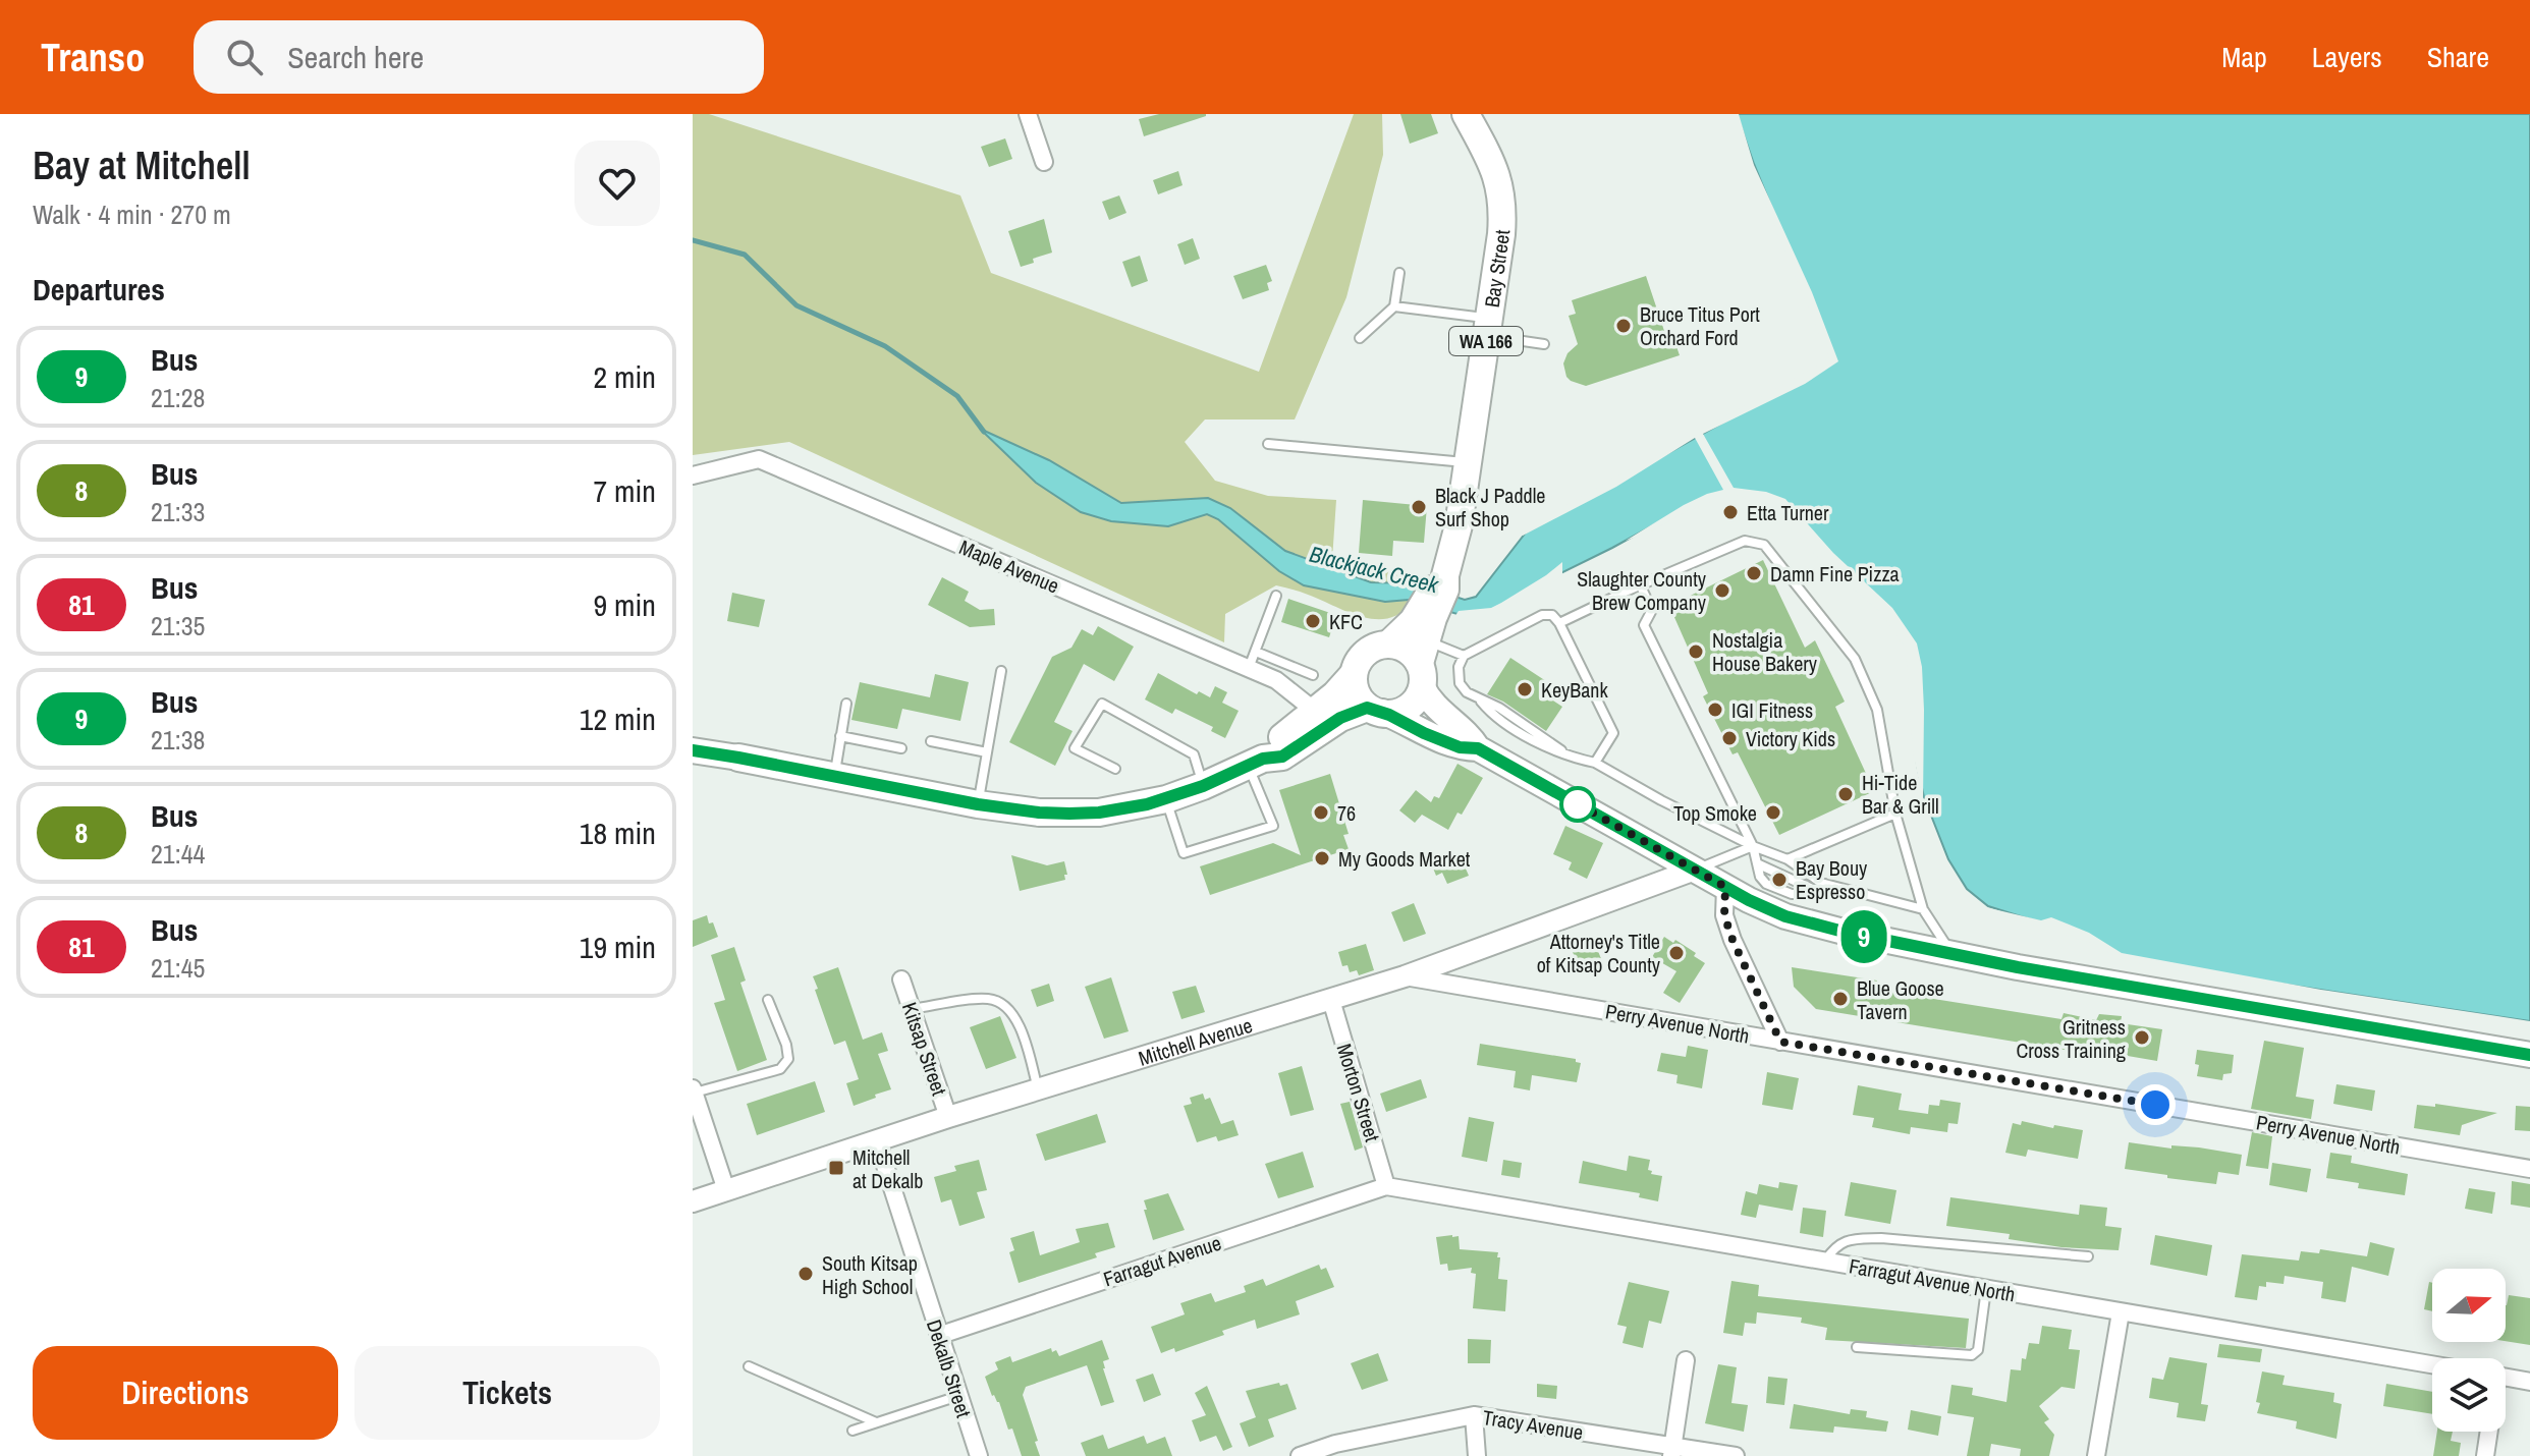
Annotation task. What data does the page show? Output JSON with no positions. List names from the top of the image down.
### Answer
{
  "streets": {
    "main road": ["Bay Street", "WA 166"],
    "street": [
      "Maple Avenue",
      "Perry Avenue North",
      "Mitchell Avenue",
      "Kitsap Street",
      "Morton Street",
      "Farragut Avenue",
      "Farragut Avenue North",
      "Dekalb Street",
      "Tracy Avenue"
    ]
  },
  "crossings": [
    ["Bay Street", "WA 166"],
    ["WA 166", "Maple Avenue"],
    ["Perry Avenue North", "Mitchell Avenue"],
    ["Mitchell Avenue", "Kitsap Street"],
    ["Mitchell Avenue", "Morton Street"],
    ["Mitchell Avenue", "Dekalb Street"],
    ["Morton Street", "Farragut Avenue"],
    ["Morton Street", "Farragut Avenue North"],
    ["Farragut Avenue", "Farragut Avenue North"],
    ["Farragut Avenue", "Dekalb Street"]
  ],
  "water": ["Blackjack Creek"],
  "places": {
    "other": [
      "Bruce Titus Port Orchard Ford",
      "Black J Paddle Surf Shop",
      "Etta Turner",
      "Damn Fine Pizza",
      "Slaughter County Brew Company",
      "KFC",
      "Nostalgia House Bakery",
      "KeyBank",
      "IGI Fitness",
      "Victory Kids",
      "Hi-Tide Bar & Grill",
      "76",
      "Top Smoke",
      "My Goods Market",
      "Bay Bouy Espresso",
      "Attorney's Title of Kitsap County",
      "Blue Goose Tavern",
      "Gritness Cross Training",
      "South Kitsap High School"
    ],
    "transit": ["Mitchell at Dekalb"]
  },
  "lines": ["bus line 9"],
  "north": "right",
  "page": {
    "header": "Transo",
    "search": "Search here",
    "nav": ["Map", "Layers", "Share"],
    "heading": [
      ["Bay at Mitchell", "Walk · 4 min · 270 m"],
      "Departures"
    ],
    "on_map": "9",
    "list": [
      {
        "mark": "9",
        "name": "Bus",
        "note": "21:28",
        "value": "2 min"
      },
      {
        "mark": "8",
        "name": "Bus",
        "note": "21:33",
        "value": "7 min"
      },
      {
        "mark": "81",
        "name": "Bus",
        "note": "21:35",
        "value": "9 min"
      },
      {
        "mark": "9",
        "name": "Bus",
        "note": "21:38",
        "value": "12 min"
      },
      {
        "mark": "8",
        "name": "Bus",
        "note": "21:44",
        "value": "18 min"
      },
      {
        "mark": "81",
        "name": "Bus",
        "note": "21:45",
        "value": "19 min"
      }
    ],
    "buttons": ["Directions", "Tickets"]
  }
}
